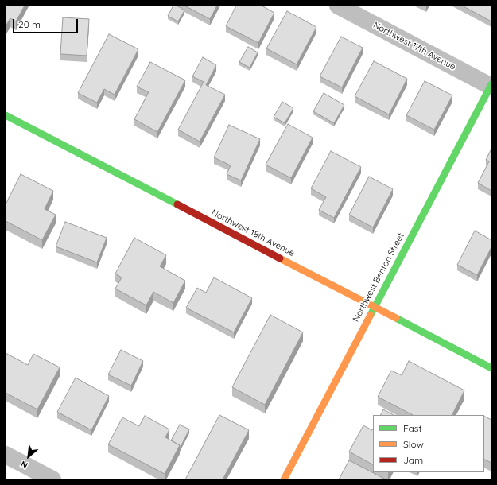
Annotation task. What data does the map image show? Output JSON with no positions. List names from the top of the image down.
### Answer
{
  "streets": {
    "street": ["Northwest 17th Avenue", "Northwest 18th Avenue", "Northwest Benton Street"]
  },
  "crossings": [
    ["Northwest 17th Avenue", "Northwest Benton Street"],
    ["Northwest 18th Avenue", "Northwest Benton Street"]
  ],
  "legend": ["Fast", "Slow", "Jam"],
  "scale_bar": "20 m",
  "north": "bottom left"
}
